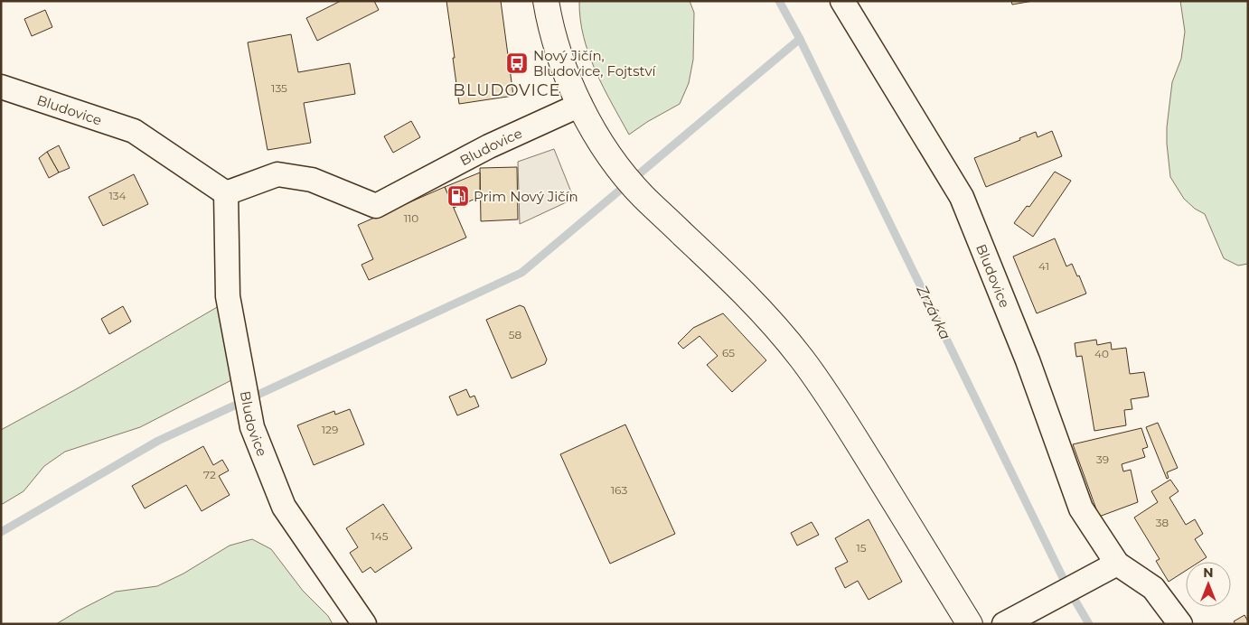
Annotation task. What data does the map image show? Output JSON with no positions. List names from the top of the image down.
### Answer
{
  "streets": {
    "street": ["Bludovice"]
  },
  "districts": ["BLUDOVICE"],
  "water": ["Zrzávka"],
  "places": {
    "bus stop": ["Nový Jičín, Bludovice, Fojtství"],
    "fuel station": ["Prim Nový Jičín"]
  },
  "house_numbers": [
    "135",
    "134",
    "110",
    "41",
    "58",
    "65",
    "40",
    "129",
    "39",
    "72",
    "163",
    "38",
    "145",
    "15"
  ],
  "north": "top"
}
